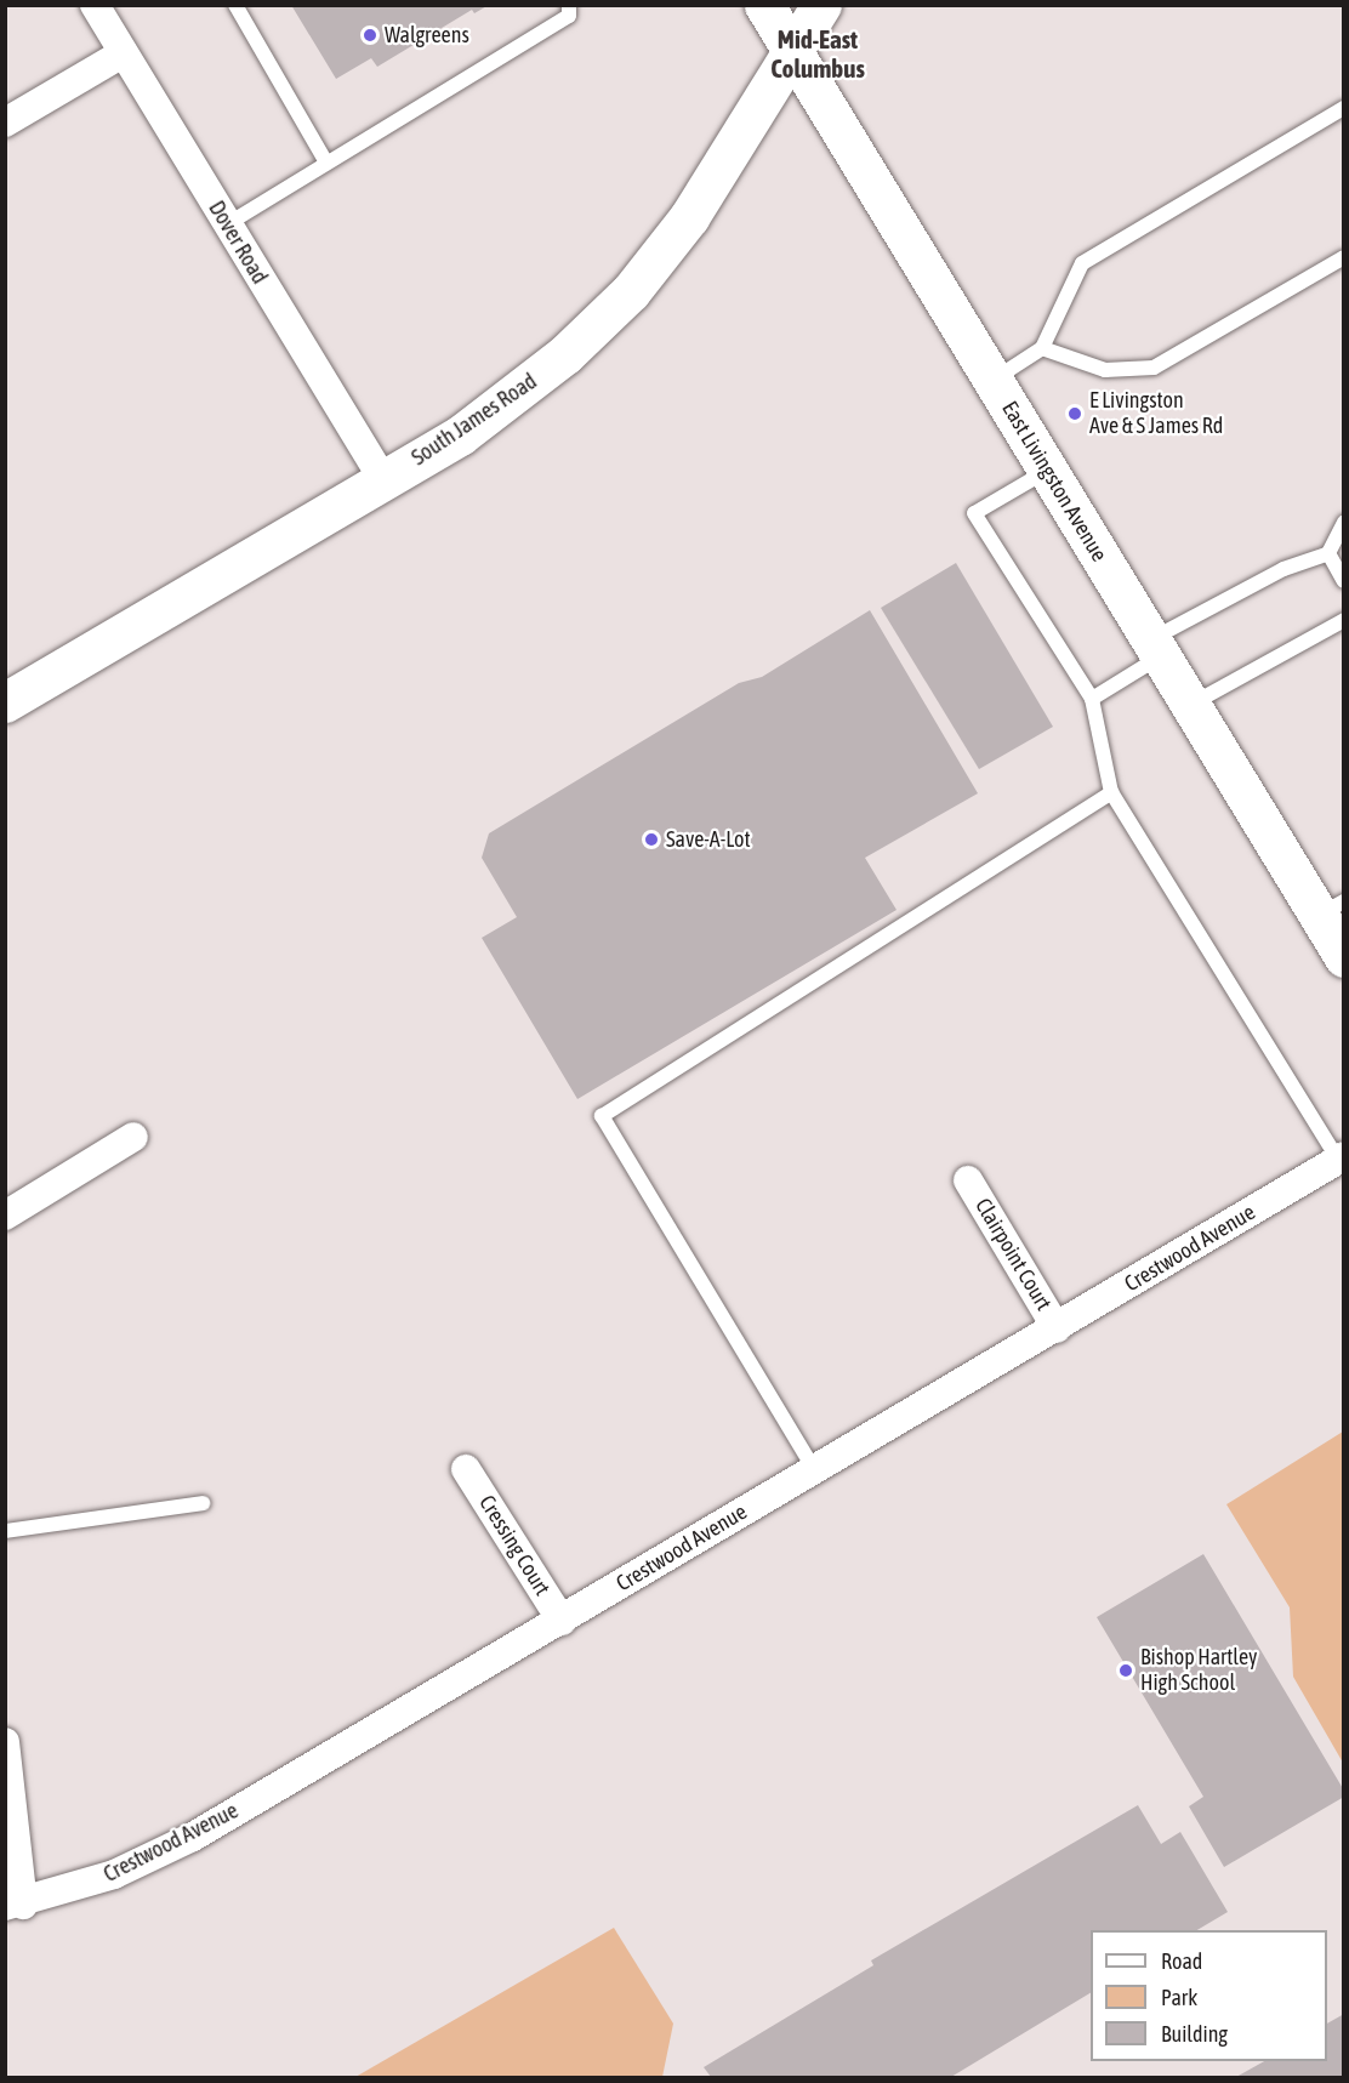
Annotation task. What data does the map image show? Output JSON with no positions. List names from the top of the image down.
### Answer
{
  "streets": {
    "main road": ["South James Road", "East Livingston Avenue"],
    "street": [
      "Dover Road",
      "Crestwood Avenue",
      "Clairpoint Court",
      "Cressing Court"
    ]
  },
  "crossings": [
    ["Dover Road", "South James Road"],
    ["South James Road", "East Livingston Avenue"],
    ["Crestwood Avenue", "Clairpoint Court"],
    ["Crestwood Avenue", "Cressing Court"]
  ],
  "districts": ["Mid-East Columbus"],
  "places": [
    "Walgreens",
    "E Livingston Ave & S James Rd",
    "Save-A-Lot",
    "Bishop Hartley High School"
  ],
  "legend": ["Road", "Park", "Building"]
}
